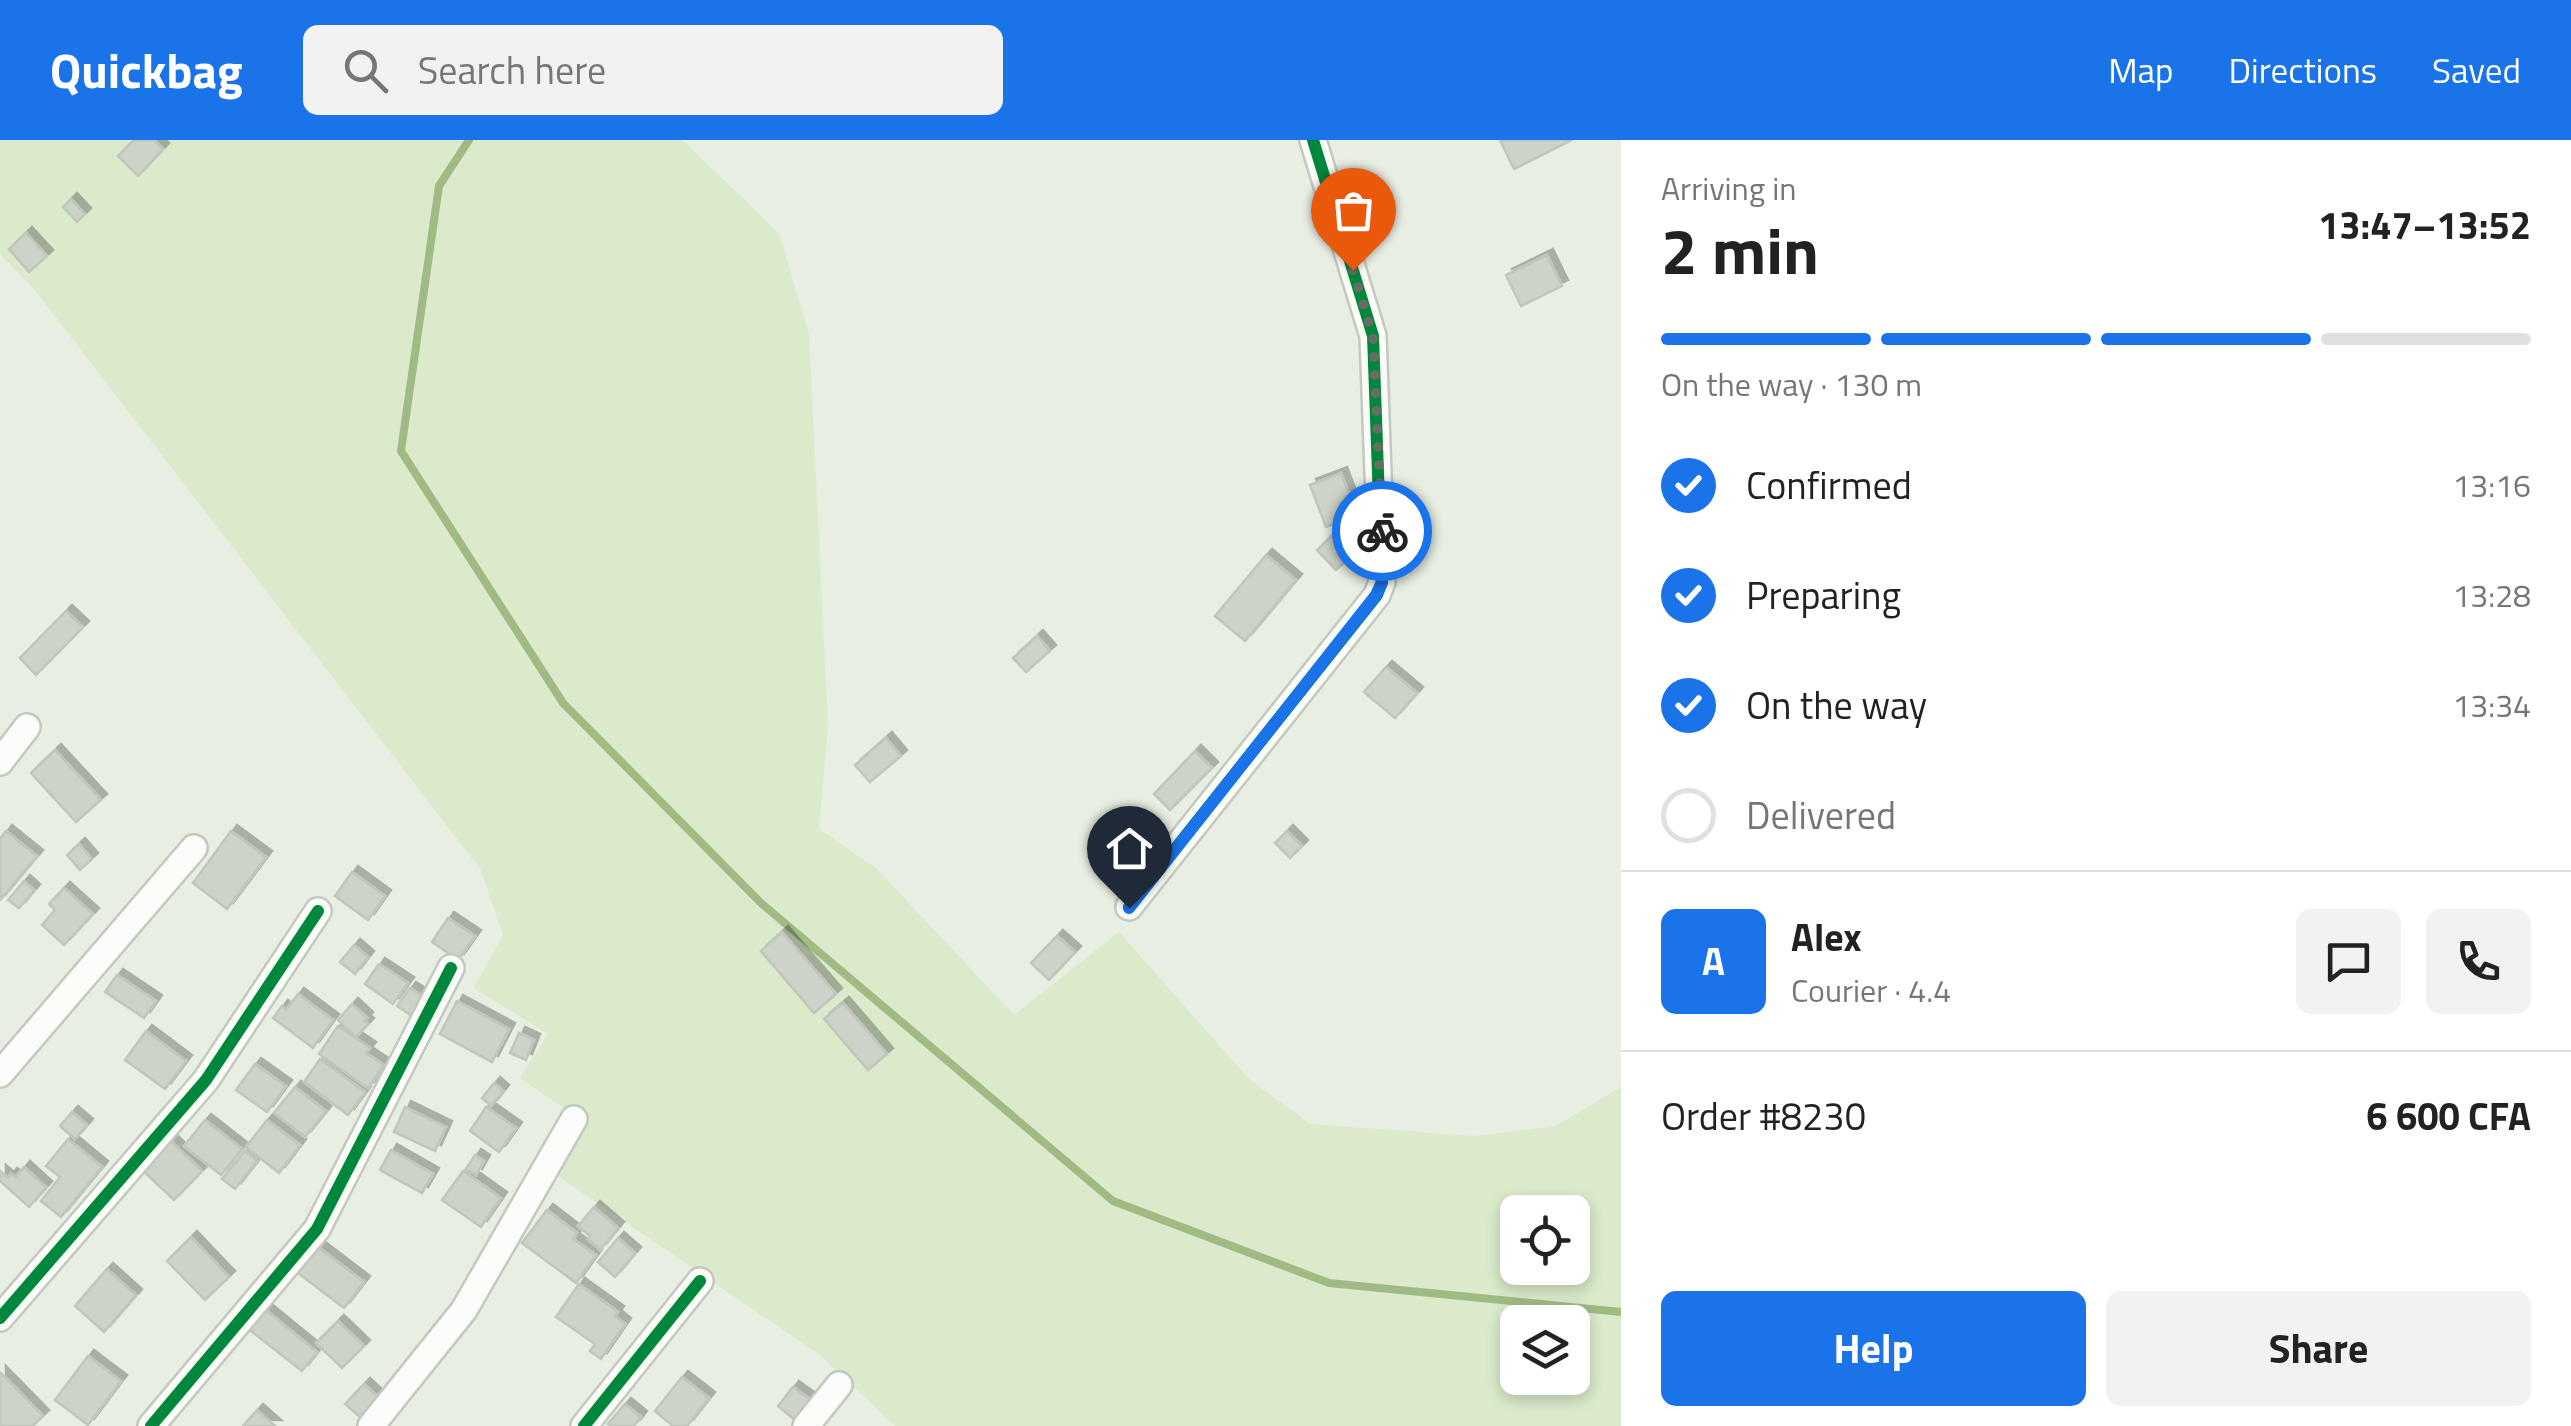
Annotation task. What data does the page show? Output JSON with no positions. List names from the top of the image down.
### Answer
{
  "page": {
    "header": "Quickbag",
    "search": "Search here",
    "nav": ["Map", "Directions", "Saved"],
    "heading": ["2 min", "Arriving in", "13:47–13:52"],
    "panel": [
      "Alex",
      "Courier · 4.4",
      "Order #8230",
      "6 600 CFA"
    ],
    "bar": "On the way · 130 m",
    "list": [
      ["Confirmed", "13:16"],
      ["Preparing", "13:28"],
      ["On the way", "13:34"],
      "Delivered"
    ],
    "round": "A",
    "buttons": ["Help", "Share"]
  }
}
